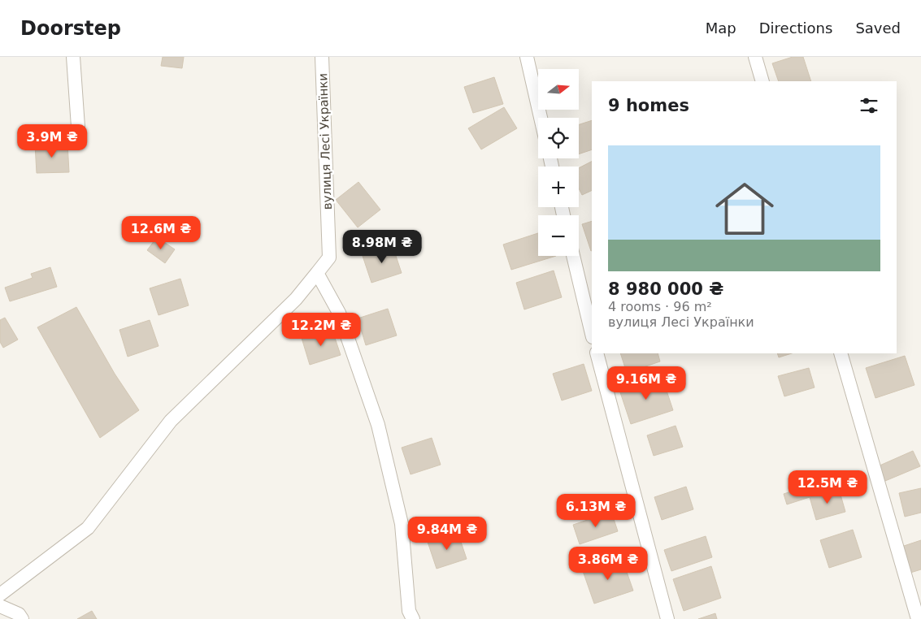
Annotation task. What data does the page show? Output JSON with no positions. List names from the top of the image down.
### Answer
{
  "streets": {
    "street": ["вулиця Лесі Українки"]
  },
  "north": "right",
  "page": {
    "header": "Doorstep",
    "nav": ["Map", "Directions", "Saved"],
    "map_buttons": ["+", "−"],
    "heading": "9 homes",
    "price": [
      "3.9M ₴",
      "12.6M ₴",
      "8.98M ₴",
      "12.2M ₴",
      "9.16M ₴",
      "12.5M ₴",
      "6.13M ₴",
      "9.84M ₴",
      "3.86M ₴"
    ],
    "list": [
      {
        "name": "8 980 000 ₴",
        "note": "4 rooms · 96 m² · вулиця Лесі Українки"
      }
    ]
  }
}
